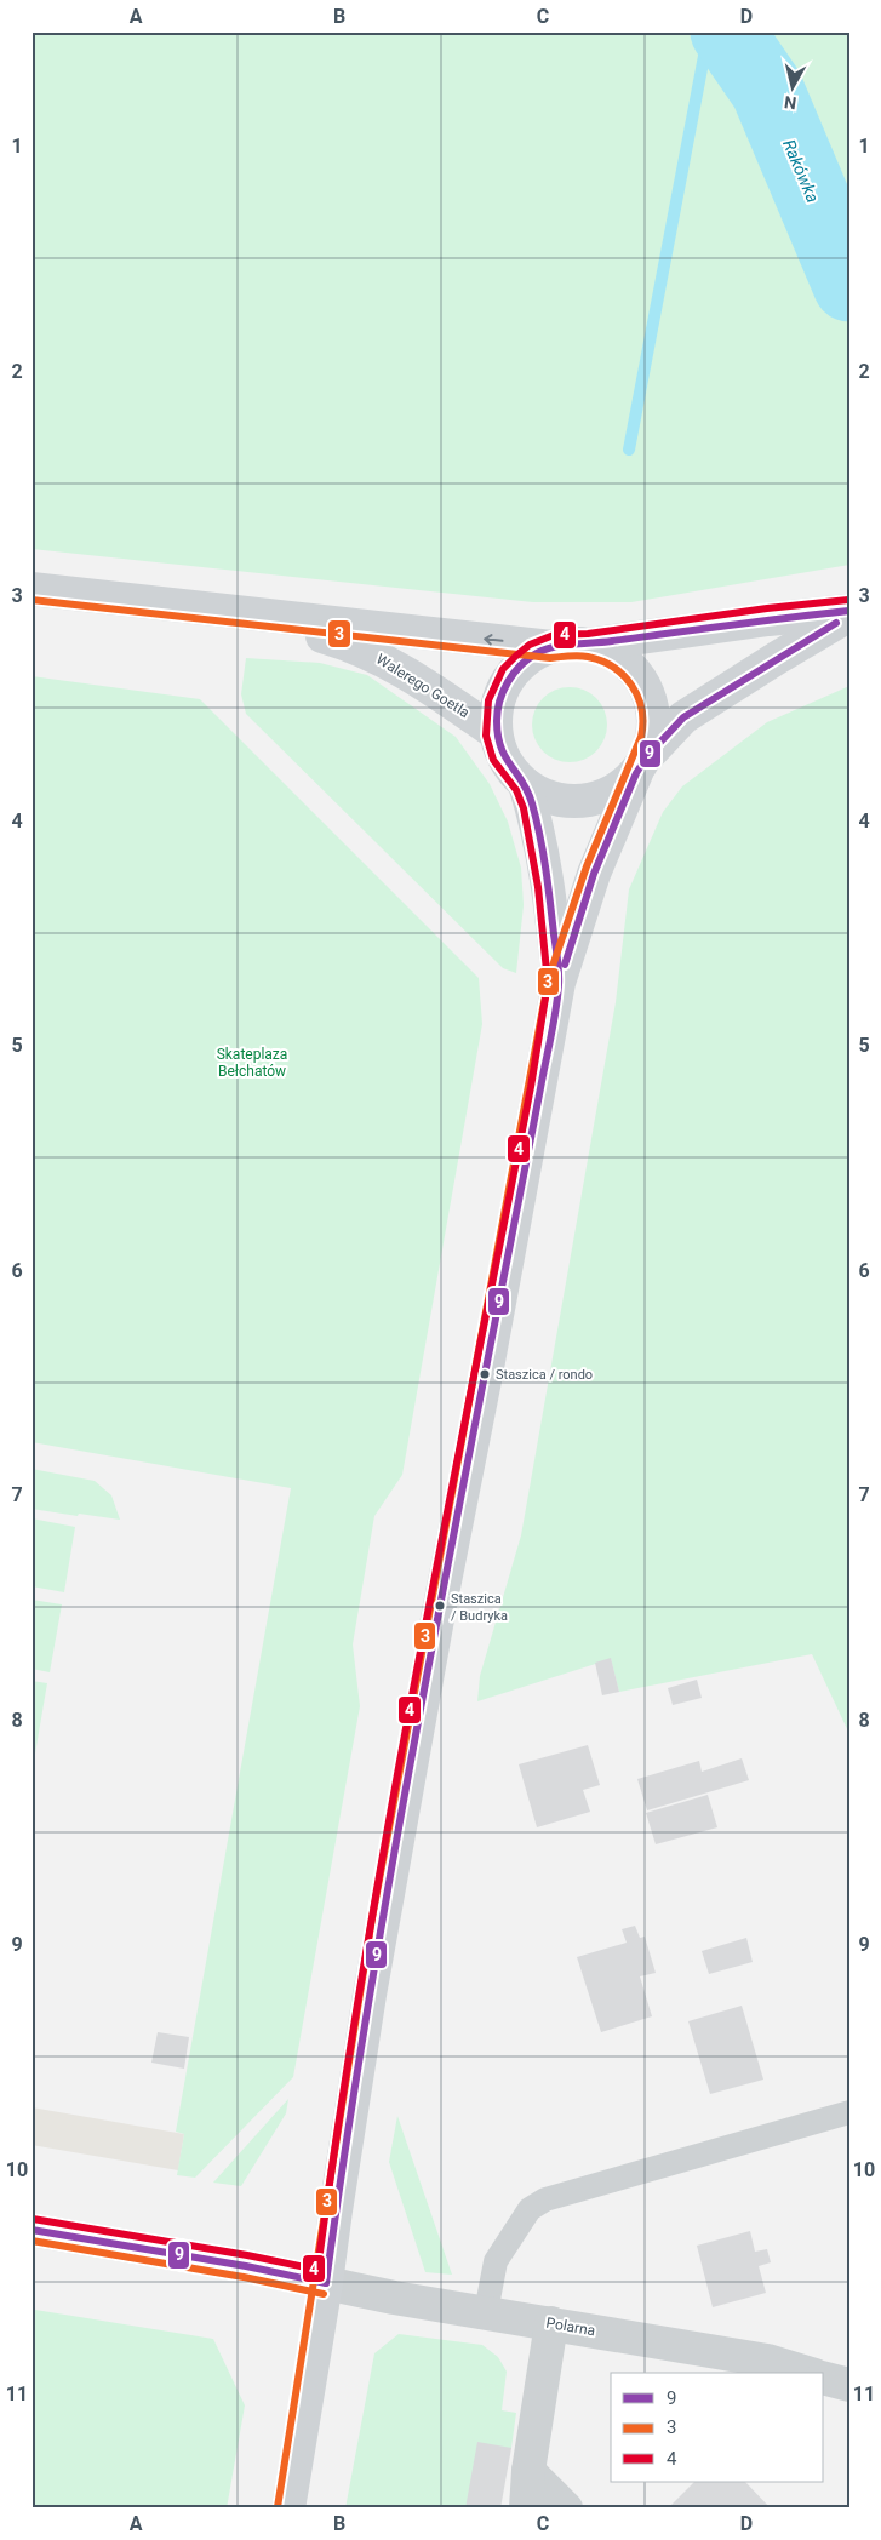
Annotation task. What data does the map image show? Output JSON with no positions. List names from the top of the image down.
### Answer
{
  "streets": {
    "street": ["Walerego Goetla", "Polarna"]
  },
  "water": ["Rakówka"],
  "parks": ["Skateplaza Bełchatów"],
  "places": ["Staszica / rondo", "Staszica / Budryka"],
  "lines": ["transit line 3", "transit line 4", "transit line 9"],
  "legend": ["9", "3", "4"],
  "north": "bottom",
  "grid": {
    "columns": [
      "A",
      "B",
      "C",
      "D"
    ],
    "rows": [
      "1",
      "2",
      "3",
      "4",
      "5",
      "6",
      "7",
      "8",
      "9",
      "10",
      "11"
    ]
  }
}
